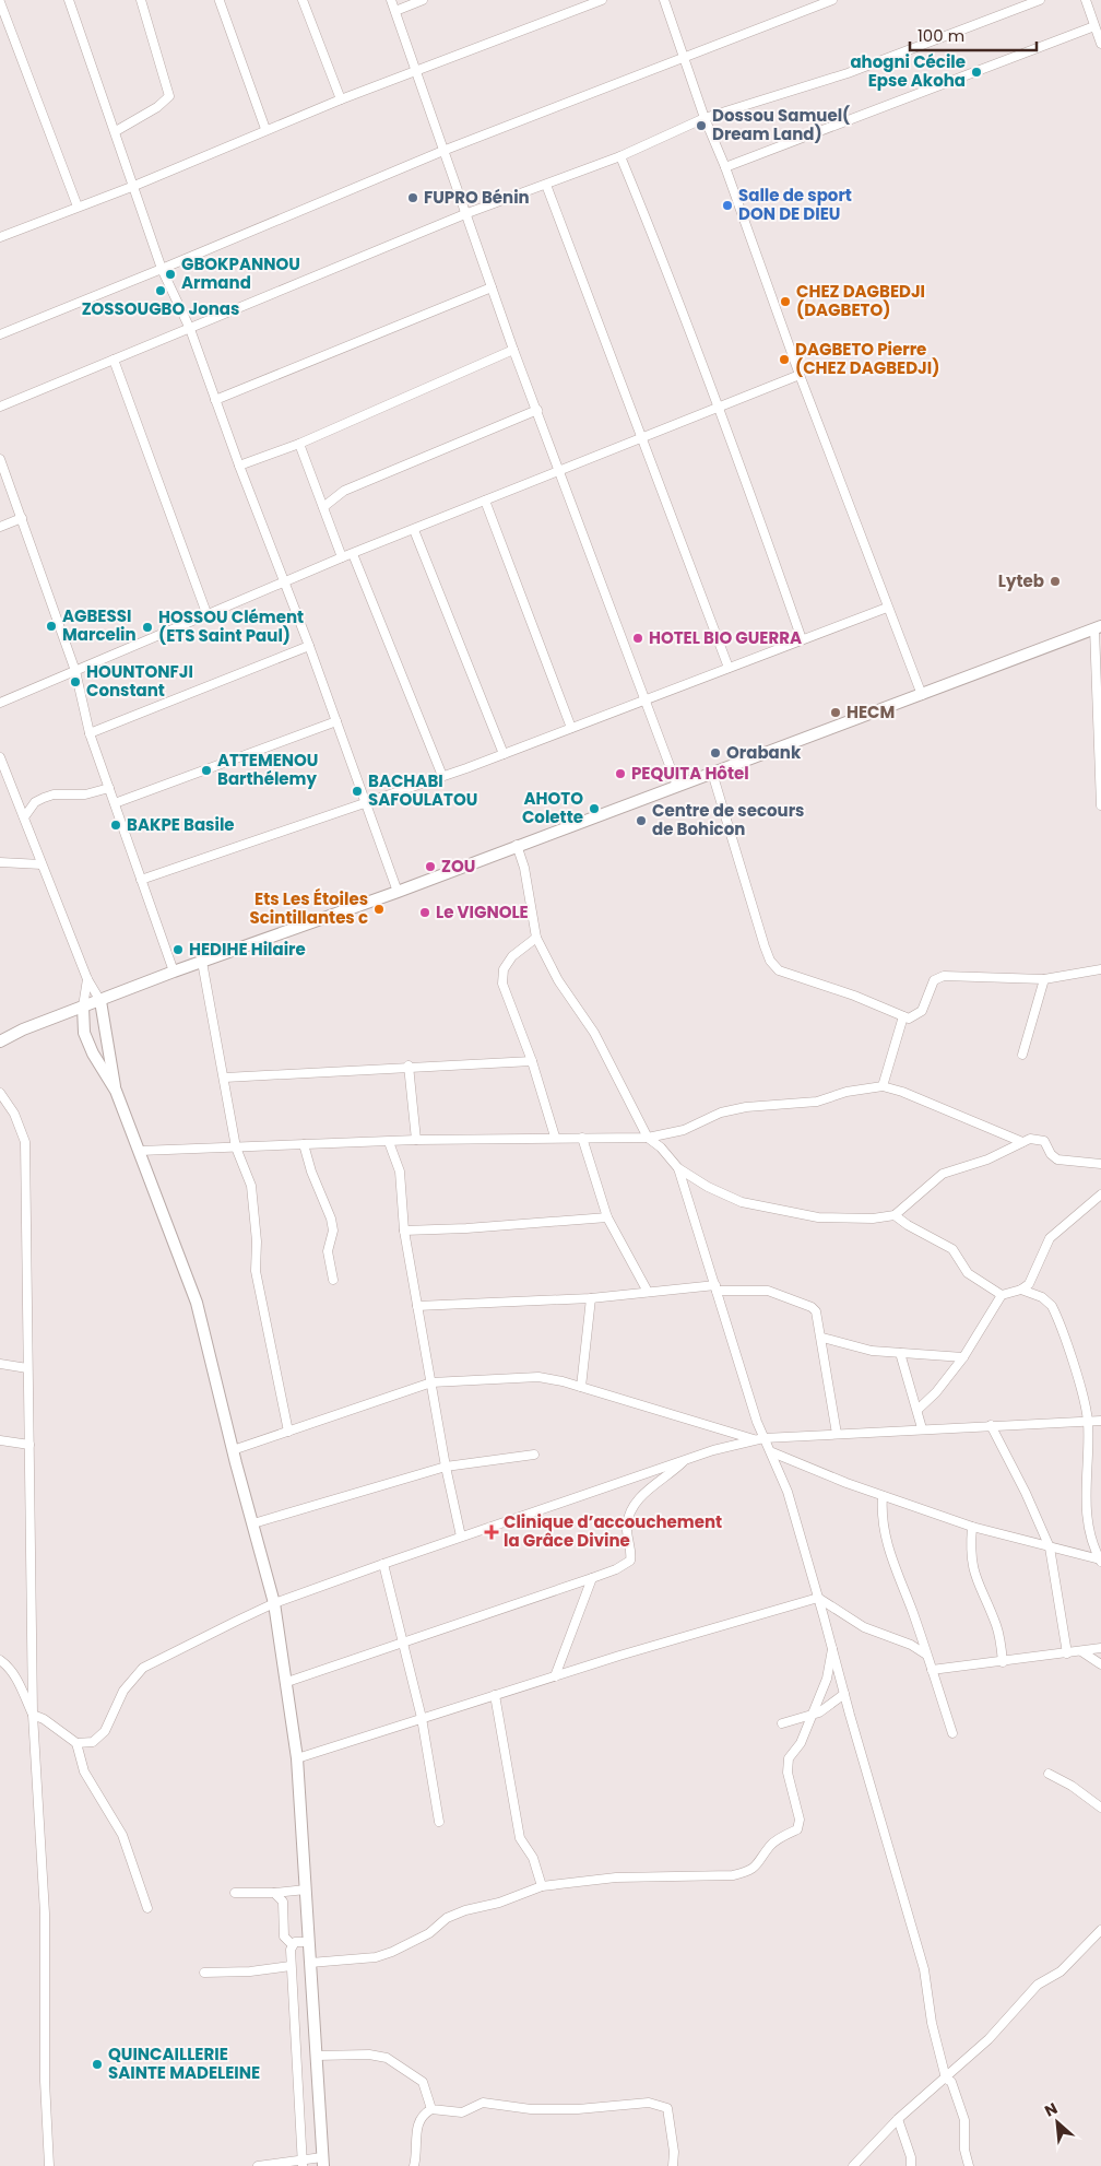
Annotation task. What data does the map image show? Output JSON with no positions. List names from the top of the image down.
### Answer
{
  "places": {
    "other": [
      "ahogni Cécile Epse Akoha",
      "Dossou Samuel( Dream Land)",
      "FUPRO Bénin",
      "Salle de sport DON DE DIEU",
      "GBOKPANNOU Armand",
      "ZOSSOUGBO Jonas",
      "CHEZ DAGBEDJI (DAGBETO)",
      "DAGBETO Pierre (CHEZ DAGBEDJI)",
      "Lyteb",
      "AGBESSI Marcelin",
      "HOSSOU Clément (ETS Saint Paul)",
      "HOTEL BIO GUERRA",
      "HOUNTONFJI Constant",
      "HECM",
      "Orabank",
      "ATTEMENOU Barthélemy",
      "PEQUITA Hôtel",
      "BACHABI SAFOULATOU",
      "AHOTO Colette",
      "Centre de secours de Bohicon",
      "BAKPE Basile",
      "ZOU",
      "Ets Les Étoiles Scintillantes c",
      "Le VIGNOLE",
      "HEDIHE Hilaire",
      "QUINCAILLERIE SAINTE MADELEINE"
    ],
    "health": ["Clinique d’accouchement la Grâce Divine"]
  },
  "scale_bar": "100 m",
  "north": "top left"
}
